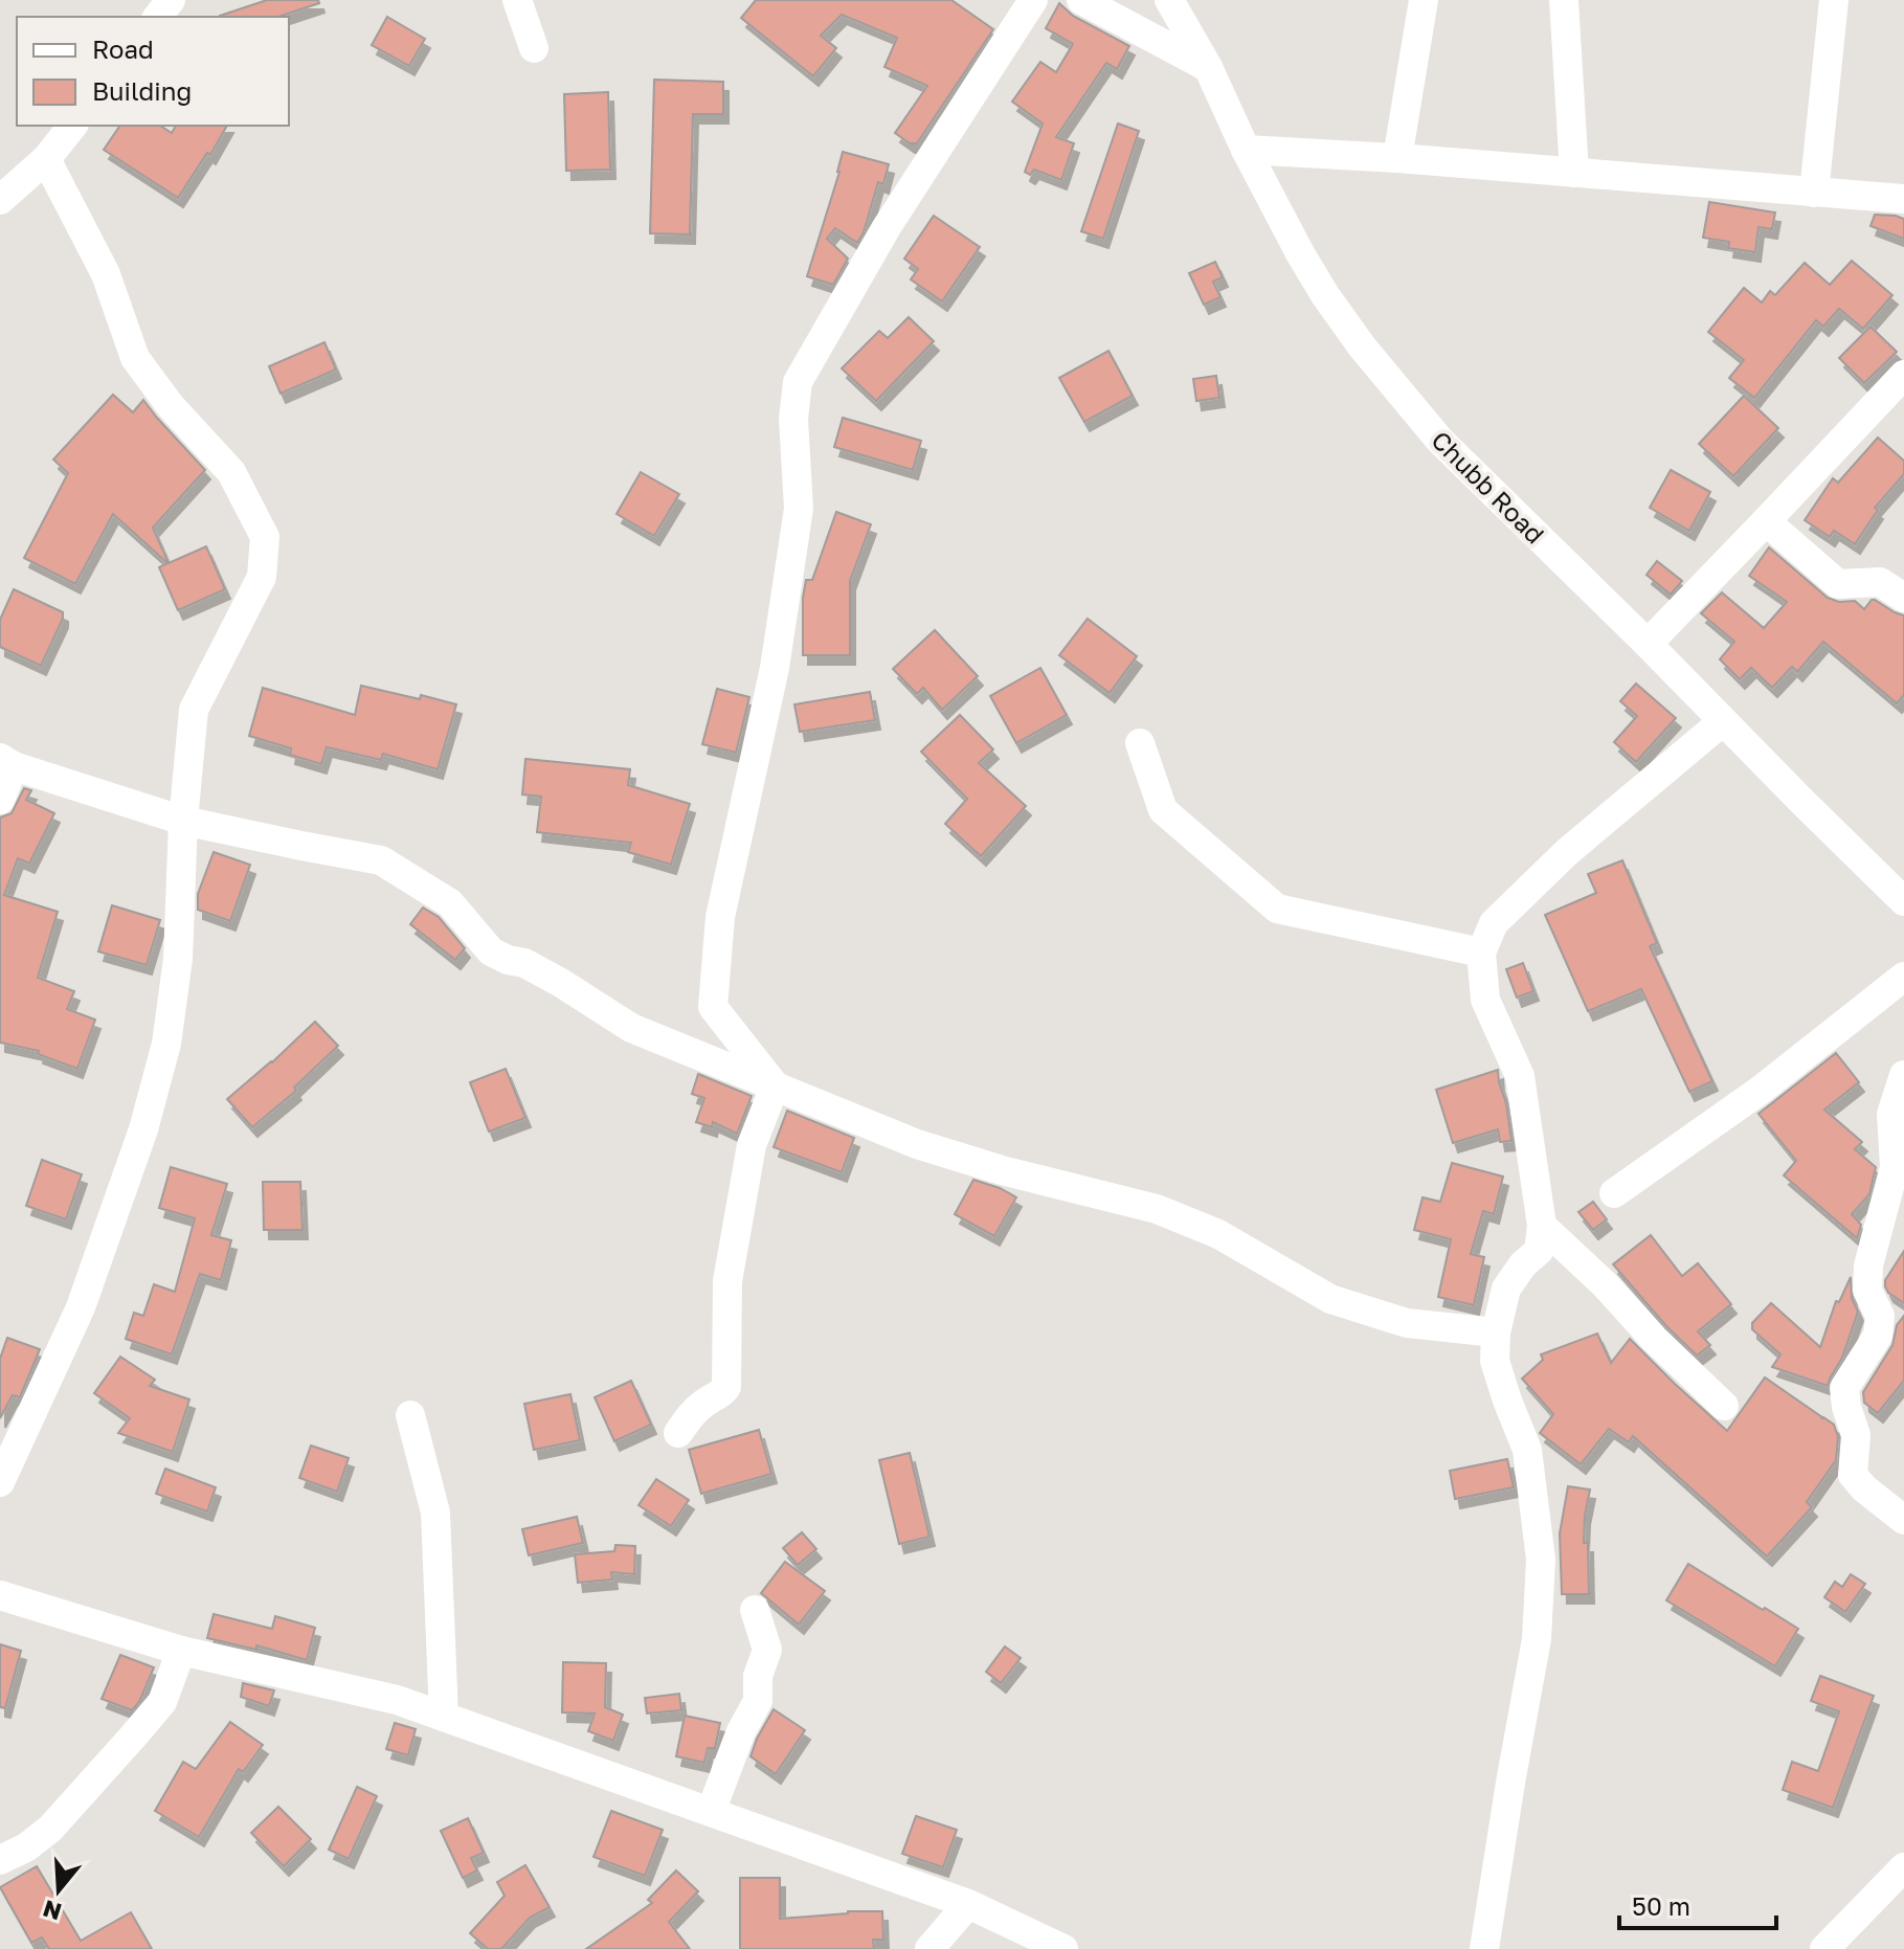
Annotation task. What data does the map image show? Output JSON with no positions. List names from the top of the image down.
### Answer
{
  "streets": {
    "street": ["Chubb Road"]
  },
  "legend": ["Road", "Building"],
  "scale_bar": "50 m",
  "north": "bottom"
}
